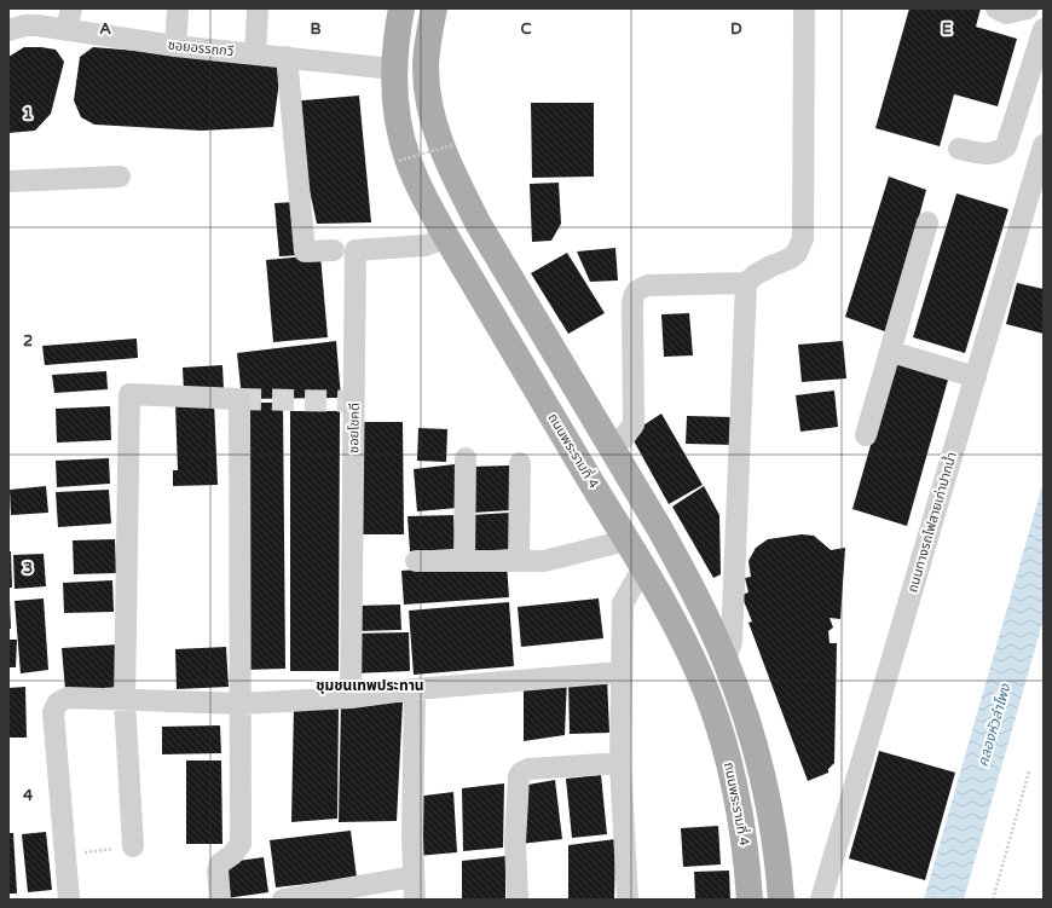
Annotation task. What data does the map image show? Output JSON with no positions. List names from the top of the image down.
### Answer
{
  "streets": {
    "main road": ["ถนนพระรามที่ 4"],
    "street": ["ซอยอรรถกวี", "ซอยโชคดี", "ถนนทางรถไฟสายเก่าปากน้ำ"]
  },
  "crossings": [
    ["ซอยอรรถกวี", "ถนนพระรามที่ 4"],
    ["ซอยโชคดี", "ถนนพระรามที่ 4"]
  ],
  "districts": ["ชุมชนเทพประทาน"],
  "water": ["คลองหัวลำโพง"],
  "grid": {
    "columns": [
      "A",
      "B",
      "C",
      "D",
      "E"
    ],
    "rows": [
      "1",
      "2",
      "3",
      "4"
    ]
  }
}
